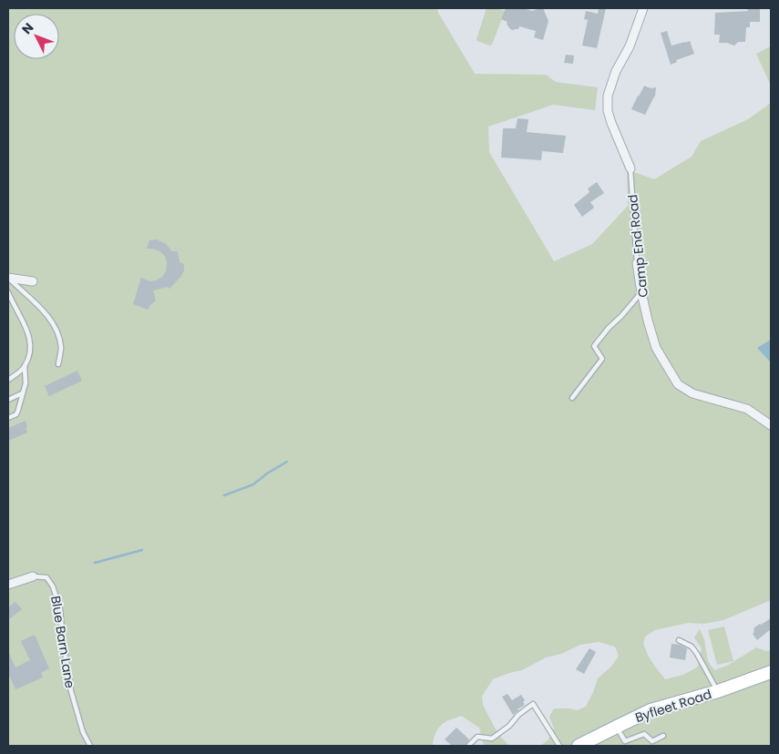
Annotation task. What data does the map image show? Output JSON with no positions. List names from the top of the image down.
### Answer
{
  "streets": {
    "main road": ["Byfleet Road"],
    "street": ["Camp End Road", "Blue Barn Lane"]
  },
  "north": "top left"
}
